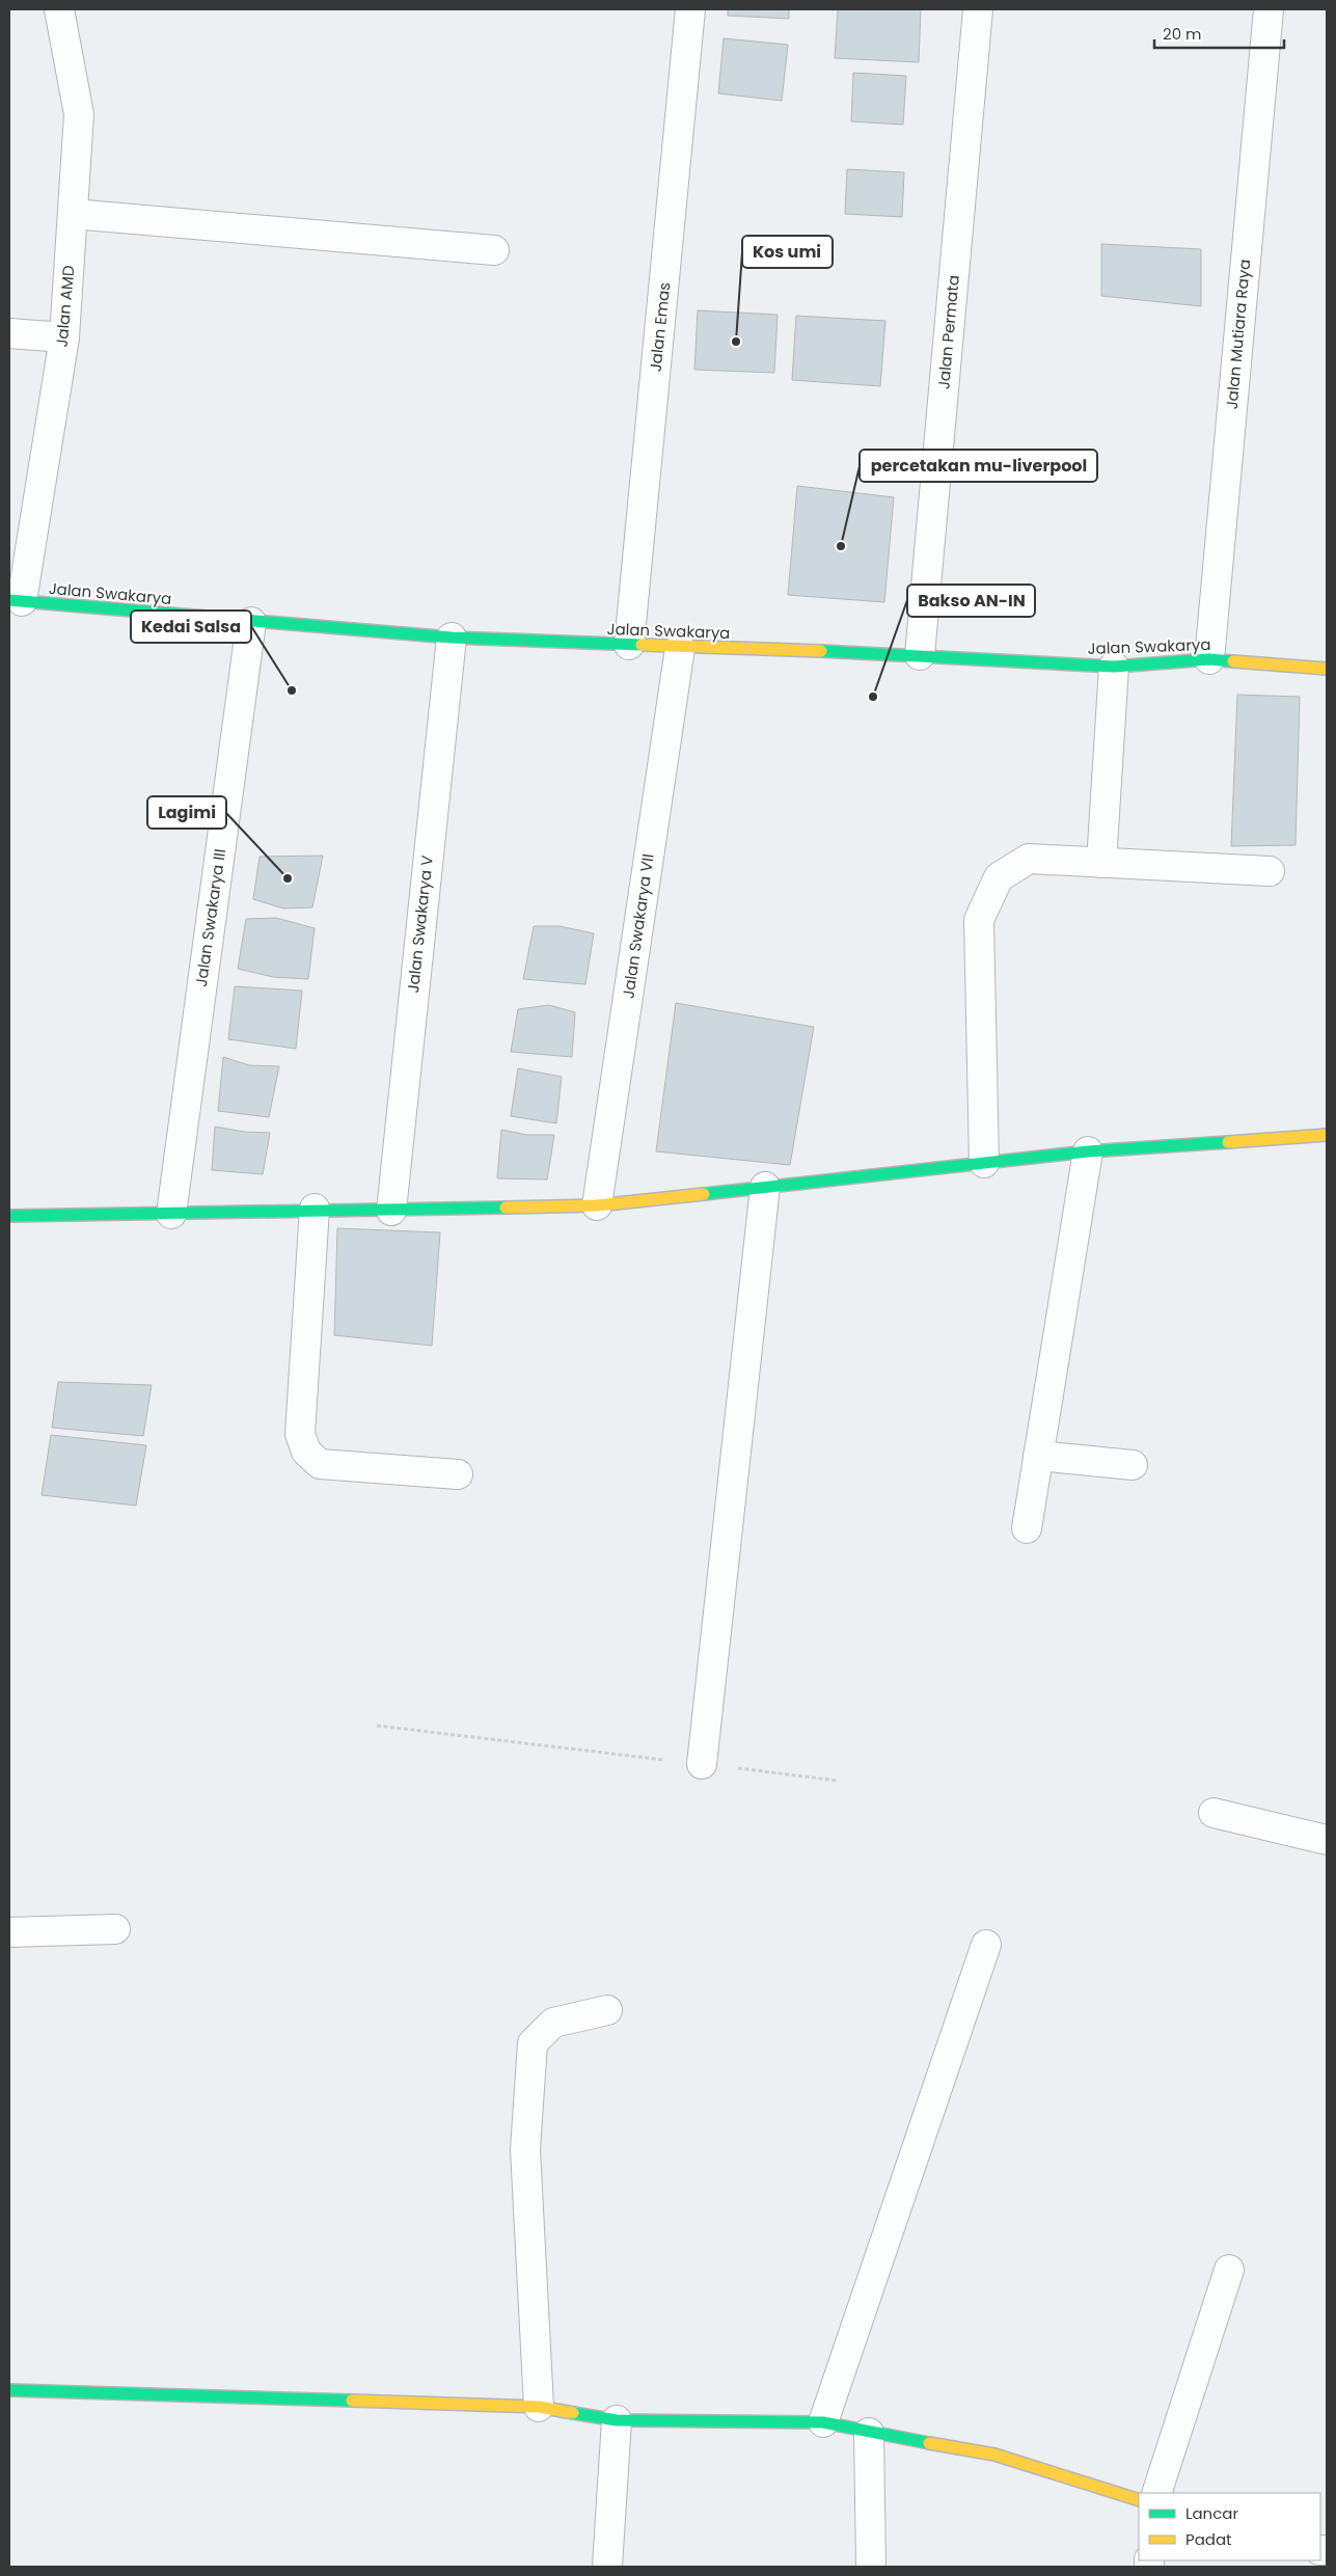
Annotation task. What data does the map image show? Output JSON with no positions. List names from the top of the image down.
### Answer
{
  "streets": {
    "street": [
      "Jalan AMD",
      "Jalan Emas",
      "Jalan Permata",
      "Jalan Mutiara Raya",
      "Jalan Swakarya",
      "Jalan Swakarya III",
      "Jalan Swakarya V",
      "Jalan Swakarya VII"
    ]
  },
  "crossings": [
    ["Jalan AMD", "Jalan Swakarya"],
    ["Jalan Emas", "Jalan Swakarya"],
    ["Jalan Permata", "Jalan Swakarya"],
    ["Jalan Mutiara Raya", "Jalan Swakarya"],
    ["Jalan Swakarya", "Jalan Swakarya III"],
    ["Jalan Swakarya", "Jalan Swakarya V"],
    ["Jalan Swakarya", "Jalan Swakarya VII"]
  ],
  "places": [
    "Kos umi",
    "percetakan mu-liverpool",
    "Kedai Salsa",
    "Bakso AN-IN",
    "Lagimi"
  ],
  "legend": ["Lancar", "Padat"],
  "scale_bar": "20 m"
}
